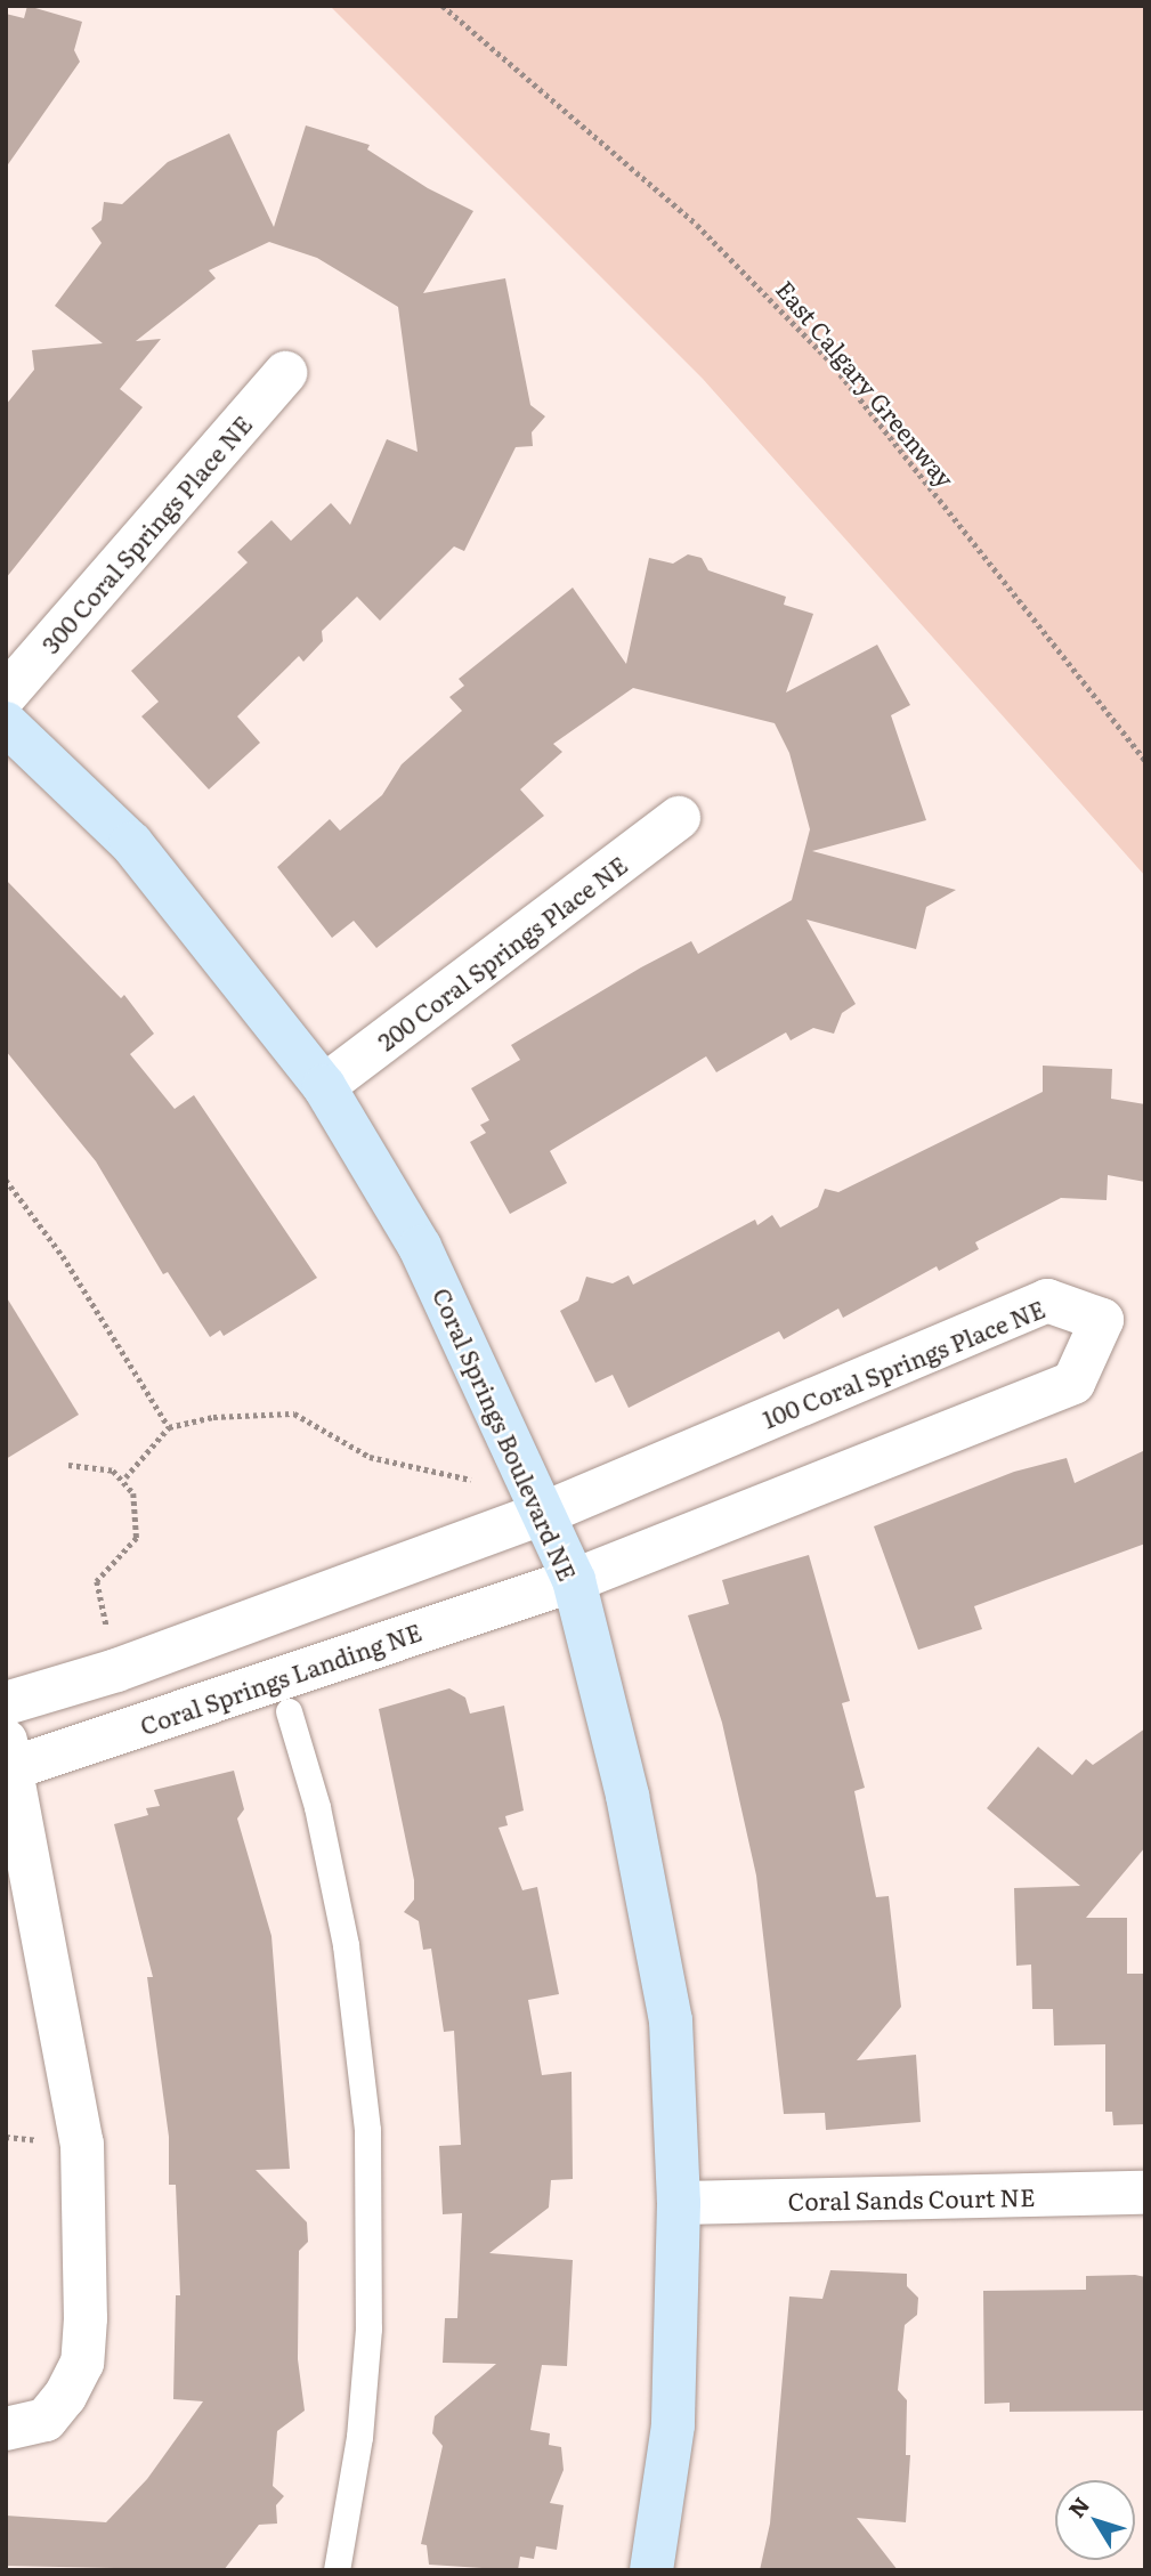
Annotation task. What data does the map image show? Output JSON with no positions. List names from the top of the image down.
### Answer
{
  "streets": {
    "street": [
      "300 Coral Springs Place NE",
      "200 Coral Springs Place NE",
      "100 Coral Springs Place NE",
      "Coral Springs Boulevard NE",
      "Coral Springs Landing NE",
      "Coral Sands Court NE"
    ],
    "path": ["East Calgary Greenway"]
  },
  "crossings": [
    ["200 Coral Springs Place NE", "Coral Springs Boulevard NE"],
    ["100 Coral Springs Place NE", "Coral Springs Boulevard NE"],
    ["100 Coral Springs Place NE", "Coral Springs Landing NE"],
    ["Coral Springs Boulevard NE", "Coral Springs Landing NE"],
    ["Coral Springs Boulevard NE", "Coral Sands Court NE"]
  ],
  "north": "top left"
}
